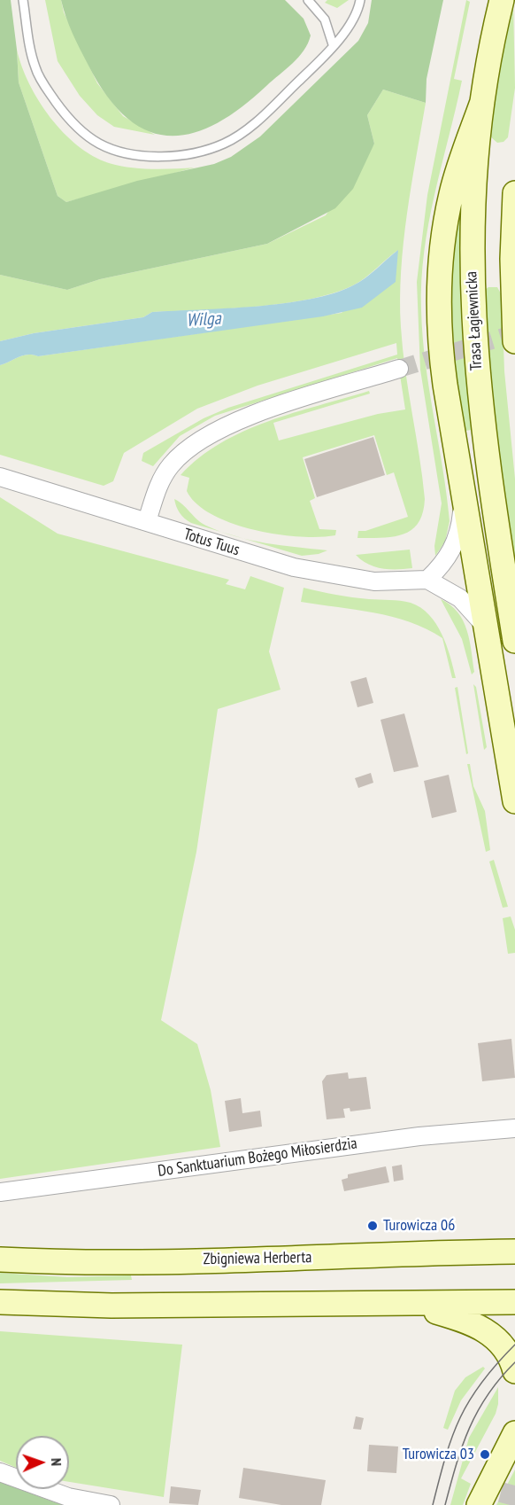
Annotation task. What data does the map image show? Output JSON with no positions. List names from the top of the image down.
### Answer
{
  "streets": {
    "main road": ["Trasa Łagiewnicka", "Zbigniewa Herberta"],
    "street": ["Totus Tuus", "Do Sanktuarium Bożego Miłosierdzia"]
  },
  "water": ["Wilga"],
  "places": ["Turowicza 06", "Turowicza 03"],
  "north": "right"
}
